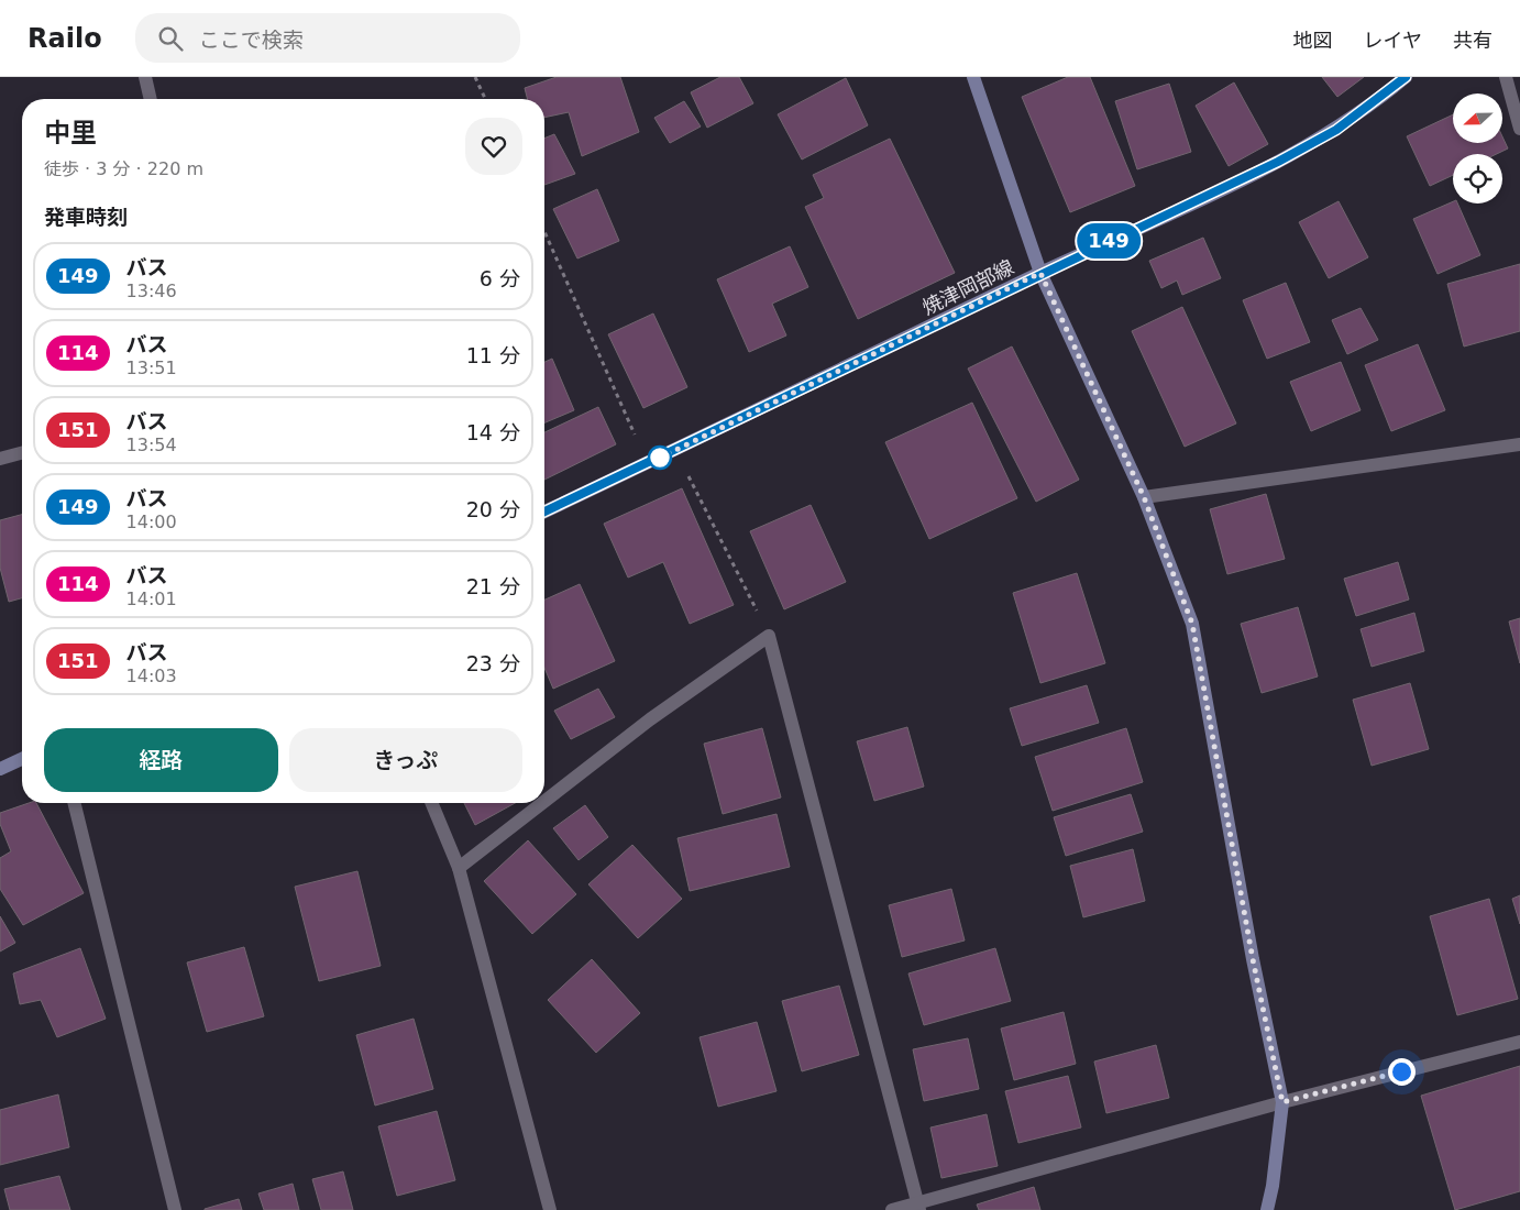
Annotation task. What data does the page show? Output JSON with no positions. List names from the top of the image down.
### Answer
{
  "streets": {
    "street": ["焼津岡部線"]
  },
  "lines": ["bus line 149"],
  "north": "left",
  "page": {
    "header": "Railo",
    "search": "ここで検索",
    "nav": ["地図", "レイヤ", "共有"],
    "on_map": "149",
    "heading": [
      ["中里", "徒歩 · 3 分 · 220 m"],
      "発車時刻"
    ],
    "list": [
      {
        "mark": "149",
        "name": "バス",
        "note": "13:46",
        "value": "6 分"
      },
      {
        "mark": "114",
        "name": "バス",
        "note": "13:51",
        "value": "11 分"
      },
      {
        "mark": "151",
        "name": "バス",
        "note": "13:54",
        "value": "14 分"
      },
      {
        "mark": "149",
        "name": "バス",
        "note": "14:00",
        "value": "20 分"
      },
      {
        "mark": "114",
        "name": "バス",
        "note": "14:01",
        "value": "21 分"
      },
      {
        "mark": "151",
        "name": "バス",
        "note": "14:03",
        "value": "23 分"
      }
    ],
    "buttons": ["経路", "きっぷ"]
  }
}
